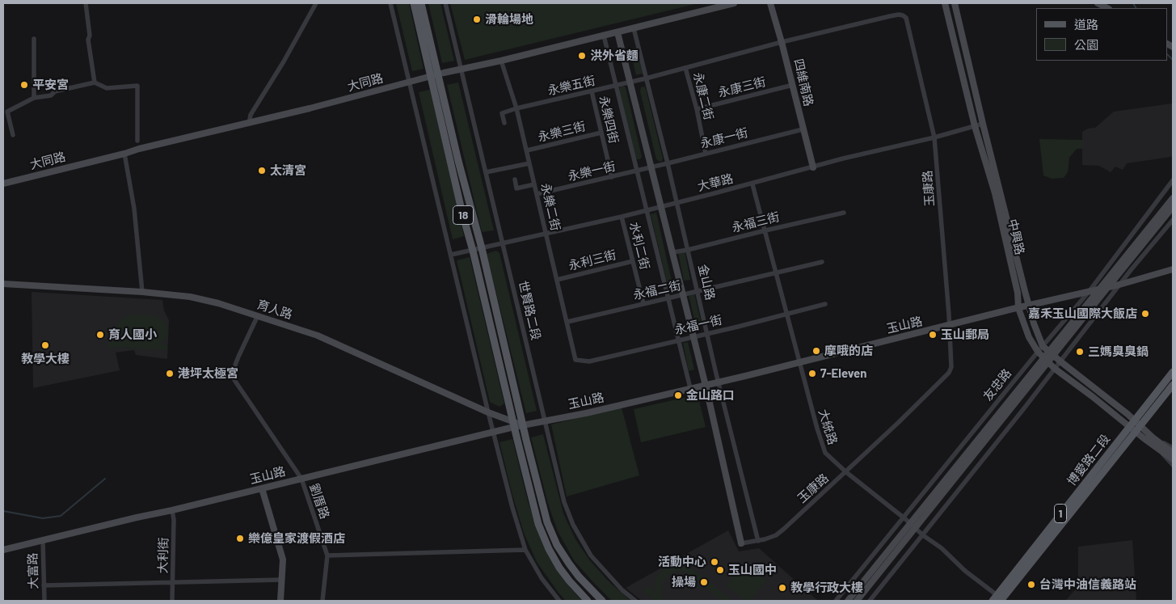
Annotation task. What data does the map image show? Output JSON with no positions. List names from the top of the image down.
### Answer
{
  "streets": {
    "main road": ["18", "博愛路二段", "1"],
    "street": [
      "大同路",
      "四維南路",
      "永樂五街",
      "永康三街",
      "永康二街",
      "永樂四街",
      "永樂三街",
      "永康一街",
      "永樂一街",
      "大華路",
      "玉康路",
      "永樂二街",
      "永福三街",
      "中興路",
      "水利二街",
      "永利三街",
      "金山路",
      "永福二街",
      "育人路",
      "世賢路二段",
      "永福一街",
      "玉山路",
      "友忠路",
      "大統路",
      "劉厝路",
      "大利街",
      "大富路"
    ]
  },
  "crossings": [
    ["大同路", "永樂二街"],
    ["大同路", "18"],
    ["大同路", "金山路"],
    ["大同路", "世賢路二段"],
    ["四維南路", "永康三街"],
    ["四維南路", "永康一街"],
    ["四維南路", "大華路"],
    ["四維南路", "玉康路"],
    ["永樂五街", "永樂四街"],
    ["永樂五街", "玉康路"],
    ["永樂五街", "永樂二街"],
    ["永康三街", "永康二街"],
    ["永康二街", "永康一街"],
    ["永康二街", "玉康路"],
    ["永樂四街", "永樂三街"],
    ["永樂四街", "永樂一街"],
    ["永樂三街", "永樂二街"],
    ["永康一街", "永樂一街"],
    ["永康一街", "金山路"],
    ["永樂一街", "永樂二街"],
    ["大華路", "玉康路"],
    ["大華路", "永樂二街"],
    ["大華路", "18"],
    ["大華路", "中興路"],
    ["大華路", "水利二街"],
    ["大華路", "金山路"],
    ["大華路", "世賢路二段"],
    ["大華路", "大統路"],
    ["玉康路", "金山路"],
    ["玉康路", "玉山路"],
    ["玉康路", "大統路"],
    ["永樂二街", "永利三街"],
    ["永樂二街", "永福二街"],
    ["永樂二街", "永福一街"],
    ["18", "育人路"],
    ["18", "玉山路"],
    ["永福三街", "金山路"],
    ["永福三街", "大統路"],
    ["中興路", "玉山路"],
    ["中興路", "友忠路"],
    ["中興路", "博愛路二段"],
    ["水利二街", "永利三街"],
    ["水利二街", "永福二街"],
    ["金山路", "永福二街"],
    ["金山路", "永福一街"],
    ["金山路", "玉山路"],
    ["永福二街", "大統路"],
    ["育人路", "玉山路"],
    ["育人路", "劉厝路"],
    ["世賢路二段", "玉山路"],
    ["永福一街", "大統路"],
    ["玉山路", "友忠路"],
    ["玉山路", "大統路"],
    ["玉山路", "劉厝路"],
    ["玉山路", "大利街"],
    ["玉山路", "大富路"],
    ["友忠路", "大統路"],
    ["大統路", "博愛路二段"]
  ],
  "places": [
    "滑輪場地",
    "洪外省麵",
    "平安宮",
    "太清宮",
    "嘉禾玉山國際大飯店",
    "育人國小",
    "玉山郵局",
    "教學大樓",
    "摩哦的店",
    "三媽臭臭鍋",
    "港坪太極宮",
    "7-Eleven",
    "金山路口",
    "樂億皇家渡假酒店",
    "活動中心",
    "玉山國中",
    "操場",
    "台灣中油信義路站",
    "教學行政大樓"
  ],
  "legend": ["道路", "公園"]
}
